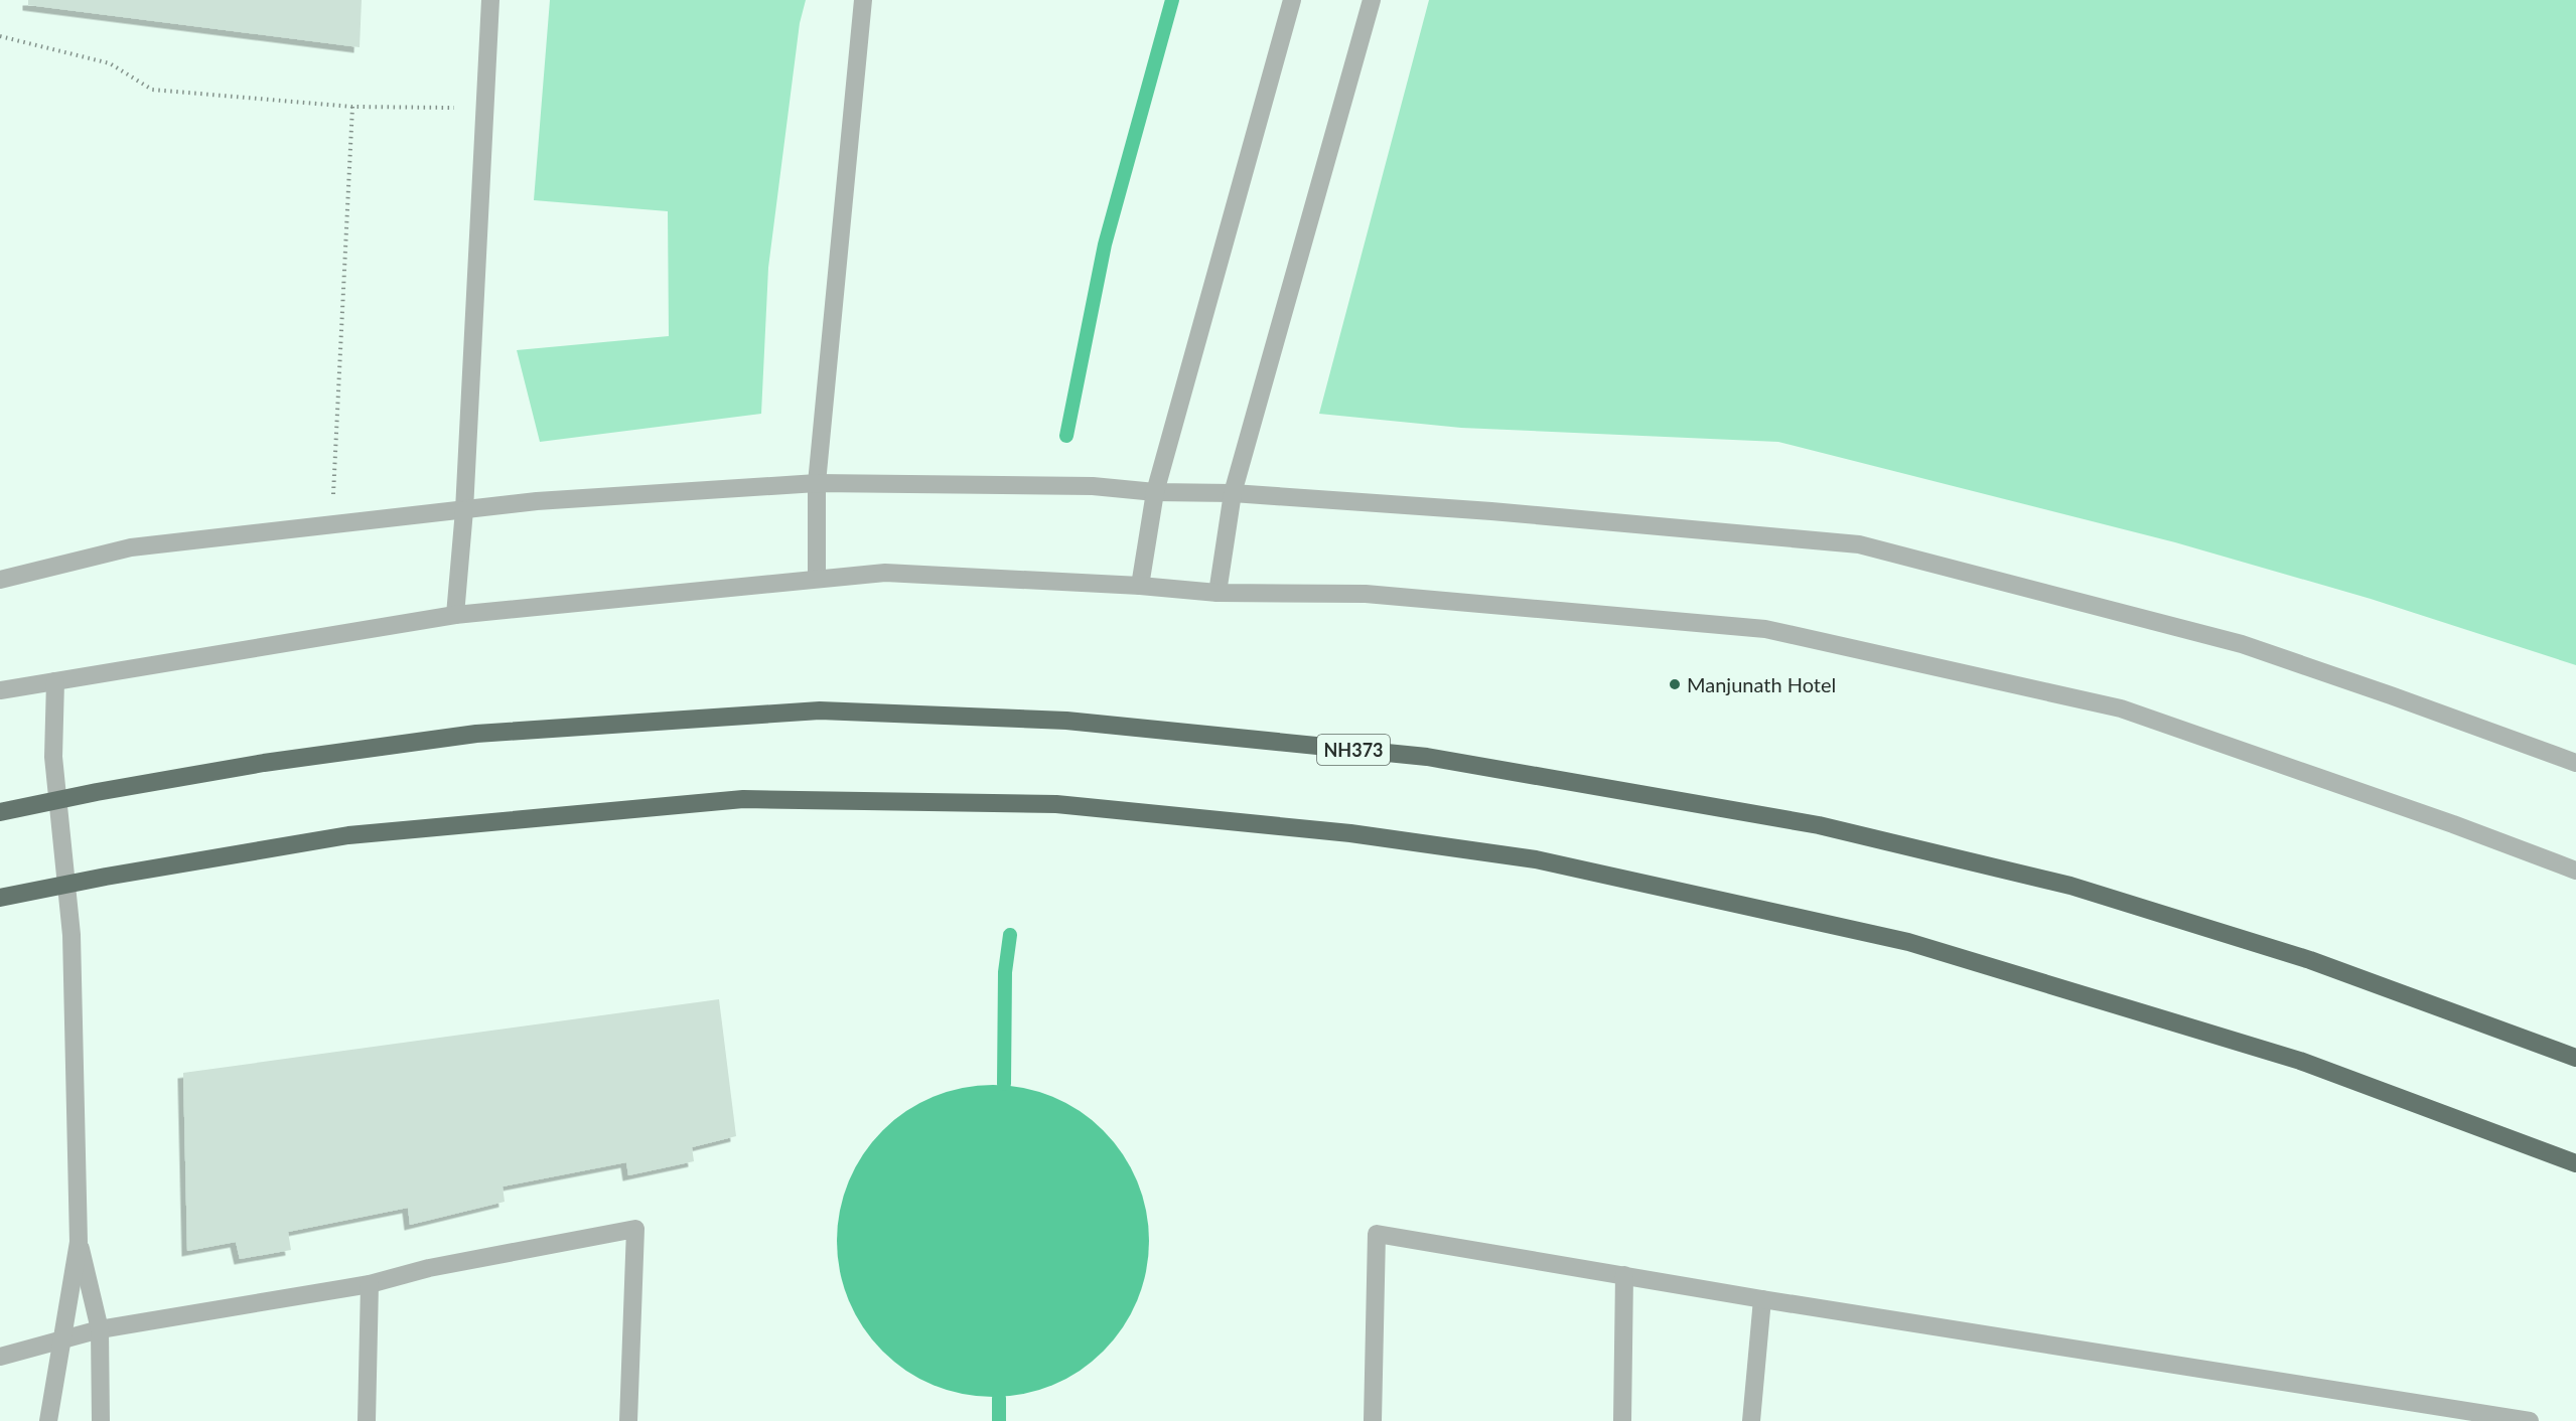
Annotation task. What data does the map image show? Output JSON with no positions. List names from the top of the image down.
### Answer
{
  "streets": {
    "highway": ["NH373"]
  },
  "places": ["Manjunath Hotel"]
}
